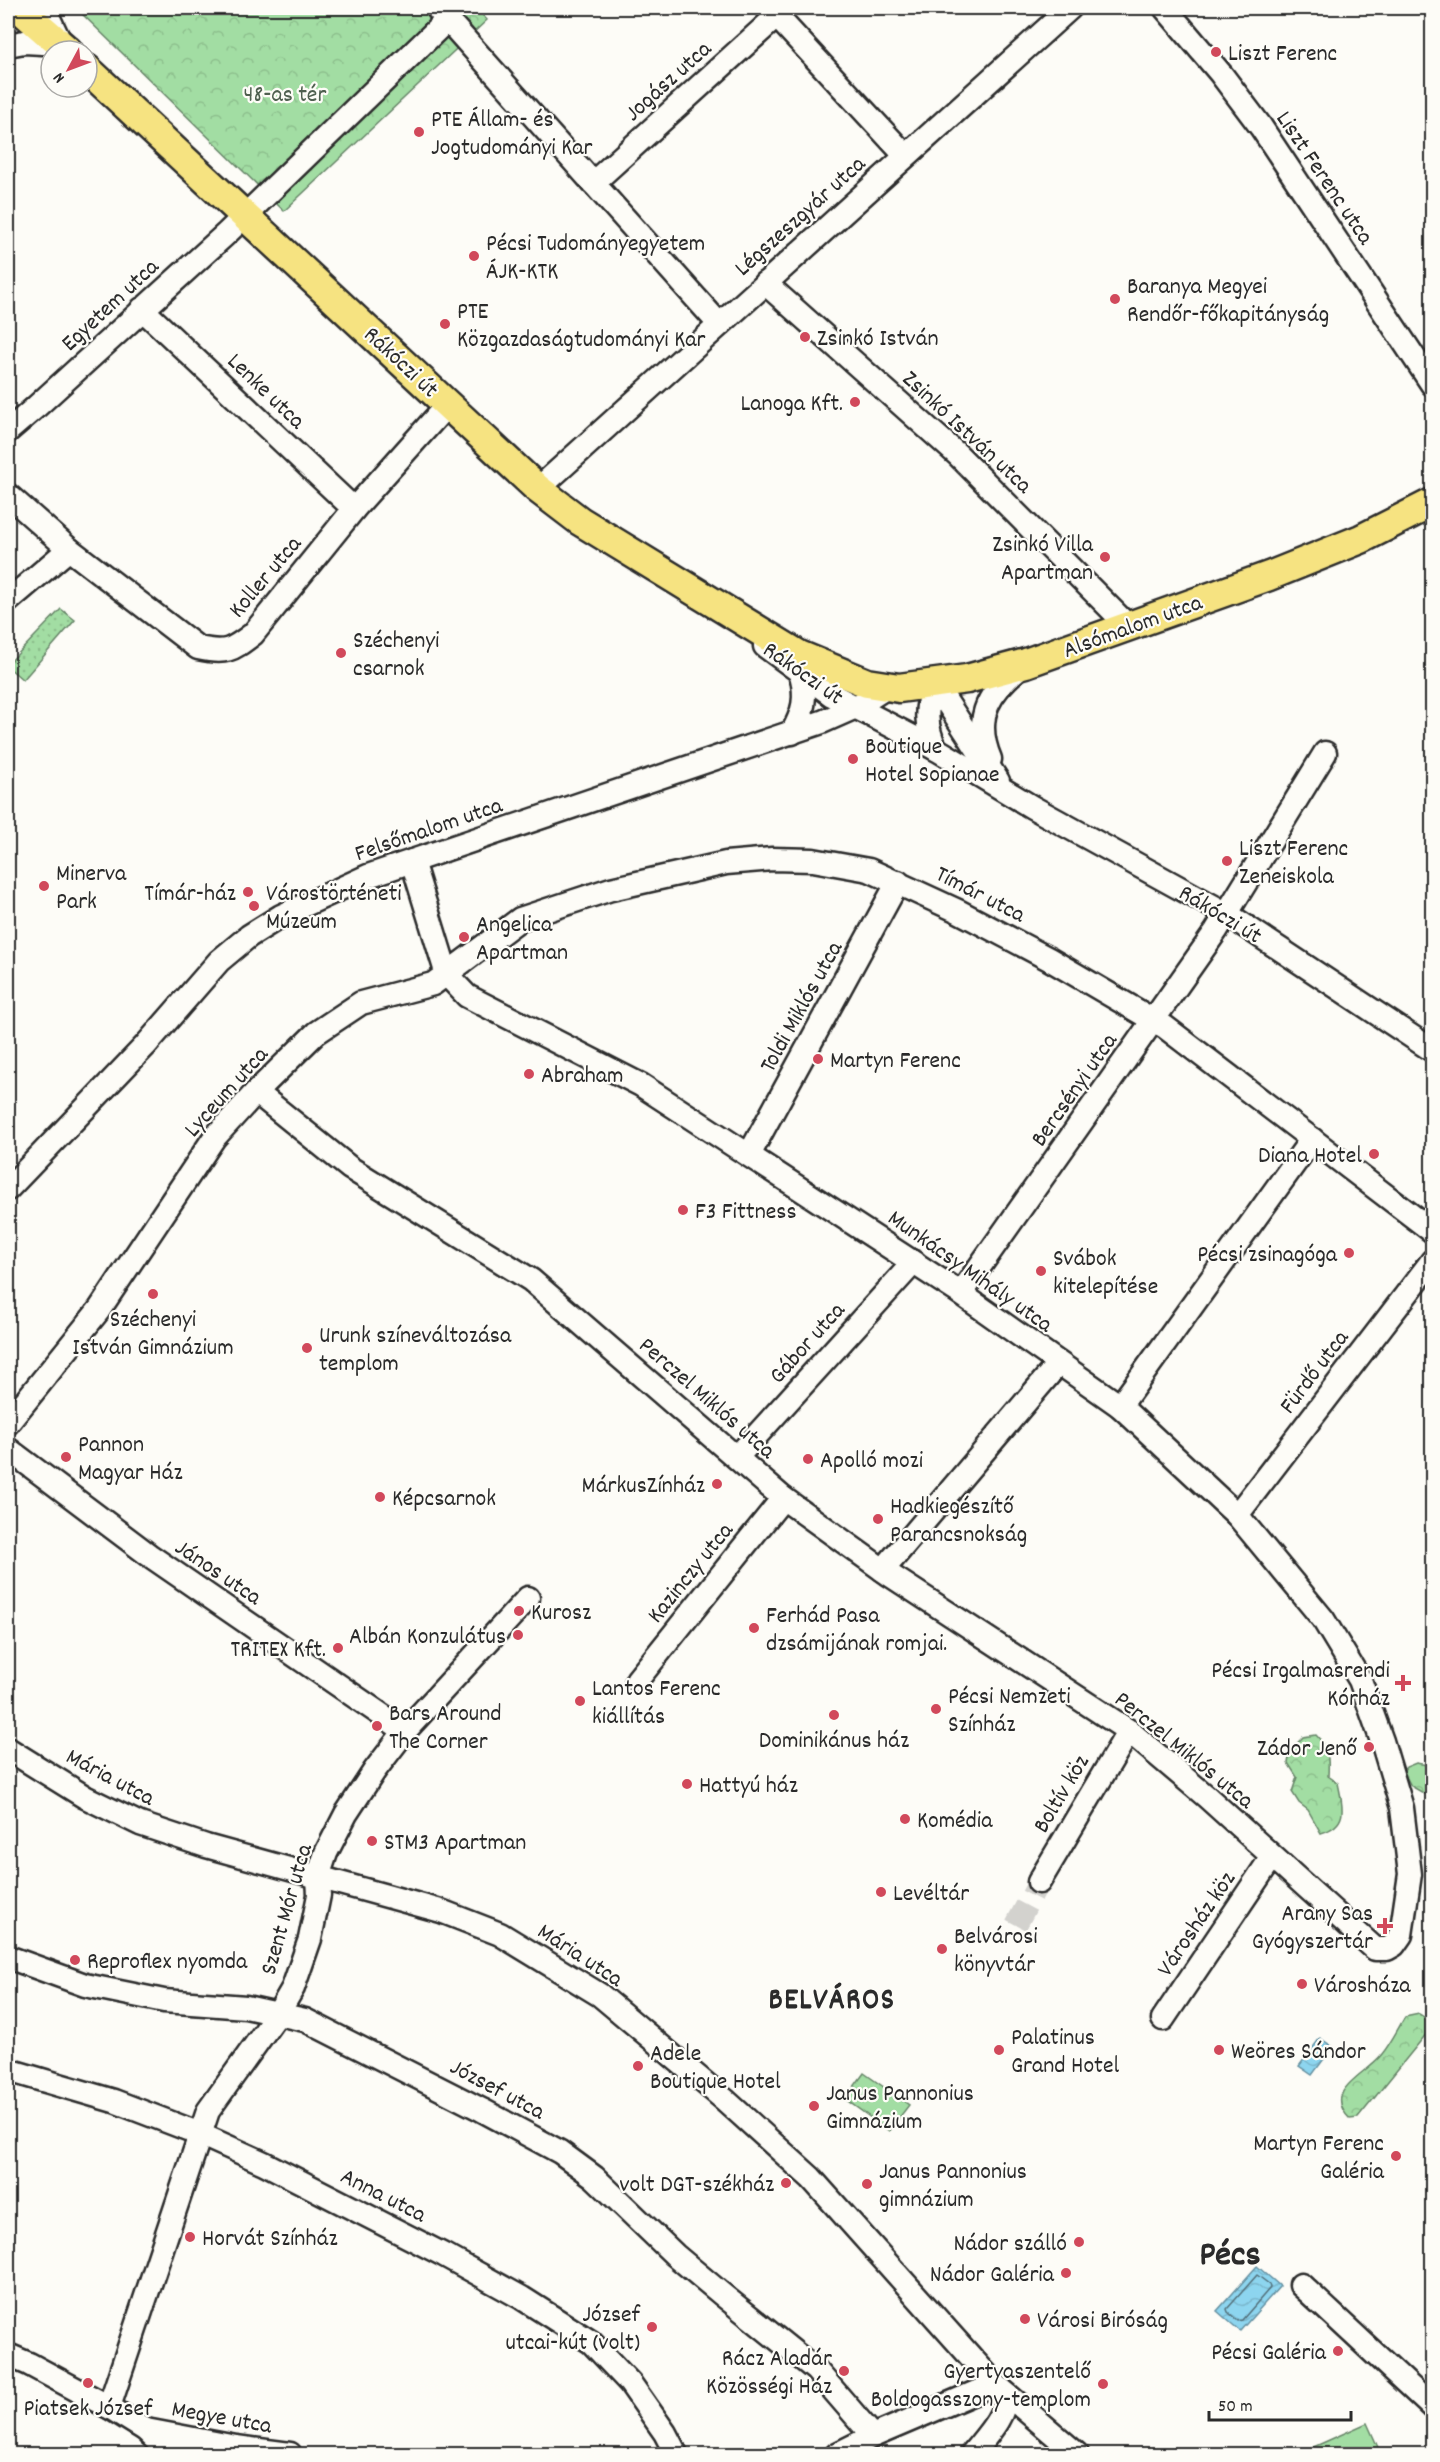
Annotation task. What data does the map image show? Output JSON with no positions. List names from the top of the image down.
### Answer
{
  "streets": {
    "main road": ["Rákóczi út", "Alsómalom utca"],
    "street": [
      "Jogász utca",
      "Liszt Ferenc utca",
      "Légszeszgyár utca",
      "Egyetem utca",
      "Lenke utca",
      "Zsinkó István utca",
      "Koller utca",
      "Felsőmalom utca",
      "Tímár utca",
      "Toldi Miklós utca",
      "Bercsényi utca",
      "Lyceum utca",
      "Munkácsy Mihály utca",
      "Gábor utca",
      "Fürdő utca",
      "Perczel Miklós utca",
      "János utca",
      "Kazinczy utca",
      "Mária utca",
      "Boltív köz",
      "Szent Mór utca",
      "Városház köz",
      "József utca",
      "Anna utca",
      "Megye utca"
    ]
  },
  "crossings": [
    ["Légszeszgyár utca", "Rákóczi út"],
    ["Légszeszgyár utca", "Zsinkó István utca"],
    ["Egyetem utca", "Rákóczi út"],
    ["Egyetem utca", "Lenke utca"],
    ["Rákóczi út", "Koller utca"],
    ["Rákóczi út", "Alsómalom utca"],
    ["Rákóczi út", "Felsőmalom utca"],
    ["Rákóczi út", "Bercsényi utca"],
    ["Lenke utca", "Koller utca"],
    ["Zsinkó István utca", "Alsómalom utca"],
    ["Felsőmalom utca", "Munkácsy Mihály utca"],
    ["Tímár utca", "Toldi Miklós utca"],
    ["Tímár utca", "Bercsényi utca"],
    ["Tímár utca", "Lyceum utca"],
    ["Tímár utca", "Munkácsy Mihály utca"],
    ["Toldi Miklós utca", "Munkácsy Mihály utca"],
    ["Bercsényi utca", "Munkácsy Mihály utca"],
    ["Lyceum utca", "Munkácsy Mihály utca"],
    ["Lyceum utca", "Perczel Miklós utca"],
    ["Munkácsy Mihály utca", "Gábor utca"],
    ["Munkácsy Mihály utca", "Fürdő utca"],
    ["Munkácsy Mihály utca", "Perczel Miklós utca"],
    ["Gábor utca", "Perczel Miklós utca"],
    ["Perczel Miklós utca", "Kazinczy utca"],
    ["Perczel Miklós utca", "Boltív köz"],
    ["Perczel Miklós utca", "Városház köz"],
    ["János utca", "Szent Mór utca"],
    ["Mária utca", "Szent Mór utca"],
    ["Szent Mór utca", "József utca"],
    ["Szent Mór utca", "Anna utca"]
  ],
  "districts": ["BELVÁROS", "Pécs"],
  "parks": ["48-as tér"],
  "places": {
    "other": [
      "Liszt Ferenc",
      "PTE Állam- és Jogtudományi Kar",
      "Pécsi Tudományegyetem ÁJK-KTK",
      "Baranya Megyei Rendőr-főkapitányság",
      "PTE Közgazdaságtudományi Kar",
      "Zsinkó István",
      "Lanoga Kft.",
      "Zsinkó Villa Apartman",
      "Széchenyi csarnok",
      "Boutique Hotel Sopianae",
      "Liszt Ferenc Zeneiskola",
      "Minerva Park",
      "Tímár-ház",
      "Várostörténeti Múzeum",
      "Angelica Apartman",
      "Martyn Ferenc",
      "Abraham",
      "Diana Hotel",
      "F3 Fittness",
      "Pécsi zsinagóga",
      "Svábok kitelepítése",
      "Széchenyi István Gimnázium",
      "Urunk színeváltozása templom",
      "Pannon Magyar Ház",
      "Apolló mozi",
      "MárkusZínház",
      "Képcsarnok",
      "Hadkiegészítő Parancsnokság",
      "Kurosz",
      "Ferhád Pasa dzsámijának romjai.",
      "Albán Konzulátus",
      "TRITEX Kft.",
      "Lantos Ferenc kiállítás",
      "Pécsi Nemzeti Színház",
      "Dominikánus ház",
      "Bars Around The Corner",
      "Zádor Jenő",
      "Hattyú ház",
      "Komédia",
      "STM3 Apartman",
      "Levéltár",
      "Belvárosi könyvtár",
      "Reproflex nyomda",
      "Városháza",
      "Palatinus Grand Hotel",
      "Weöres Sándor",
      "Adele Boutique Hotel",
      "Janus Pannonius Gimnázium",
      "Martyn Ferenc Galéria",
      "volt DGT-székház",
      "Janus Pannonius gimnázium",
      "Horvát Színház",
      "Nádor szálló",
      "Nádor Galéria",
      "Városi Biróság",
      "József utcai-kút (volt)",
      "Pécsi Galéria",
      "Rácz Aladár Közösségi Ház",
      "Piatsek József",
      "Gyertyaszentelő Boldogasszony-templom"
    ],
    "health": ["Pécsi Irgalmasrendi Kórház", "Arany Sas Gyógyszertár"]
  },
  "scale_bar": "50 m",
  "north": "bottom left"
}
